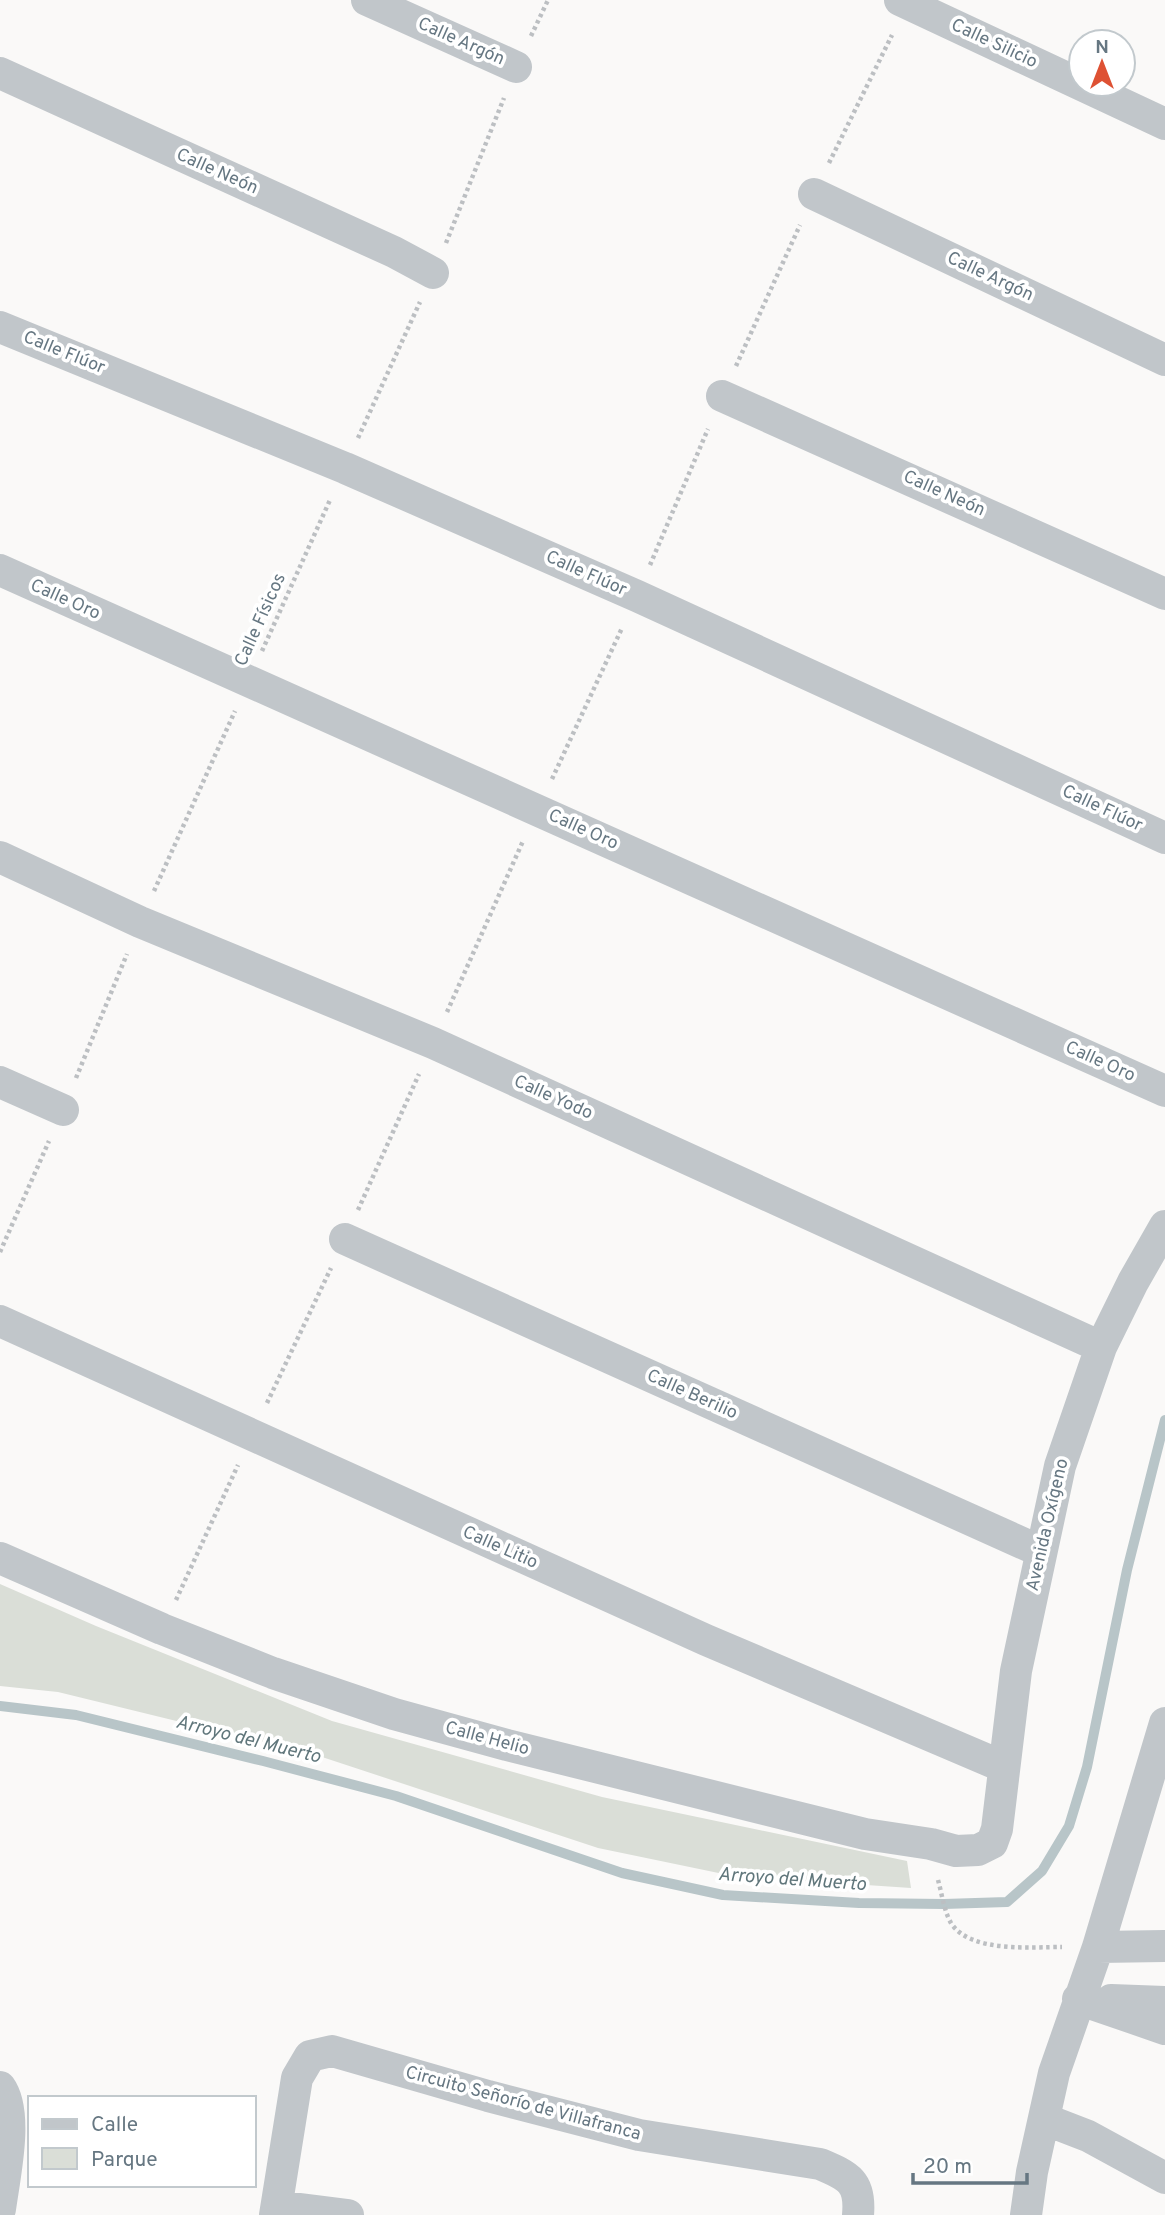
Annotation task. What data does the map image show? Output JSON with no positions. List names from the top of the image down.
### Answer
{
  "streets": {
    "street": [
      "Calle Argón",
      "Calle Silicio",
      "Calle Neón",
      "Calle Flúor",
      "Calle Oro",
      "Calle Yodo",
      "Calle Berilio",
      "Avenida Oxígeno",
      "Calle Litio",
      "Calle Helio",
      "Circuito Señorío de Villafranca"
    ],
    "path": ["Calle Físicos"]
  },
  "crossings": [
    ["Calle Argón", "Calle Físicos"],
    ["Calle Neón", "Calle Físicos"],
    ["Calle Flúor", "Calle Físicos"],
    ["Calle Oro", "Calle Físicos"],
    ["Calle Físicos", "Calle Yodo"],
    ["Calle Yodo", "Avenida Oxígeno"],
    ["Calle Berilio", "Avenida Oxígeno"],
    ["Avenida Oxígeno", "Calle Litio"],
    ["Avenida Oxígeno", "Calle Helio"]
  ],
  "water": ["Arroyo del Muerto"],
  "legend": ["Calle", "Parque"],
  "scale_bar": "20 m",
  "north": "top"
}
